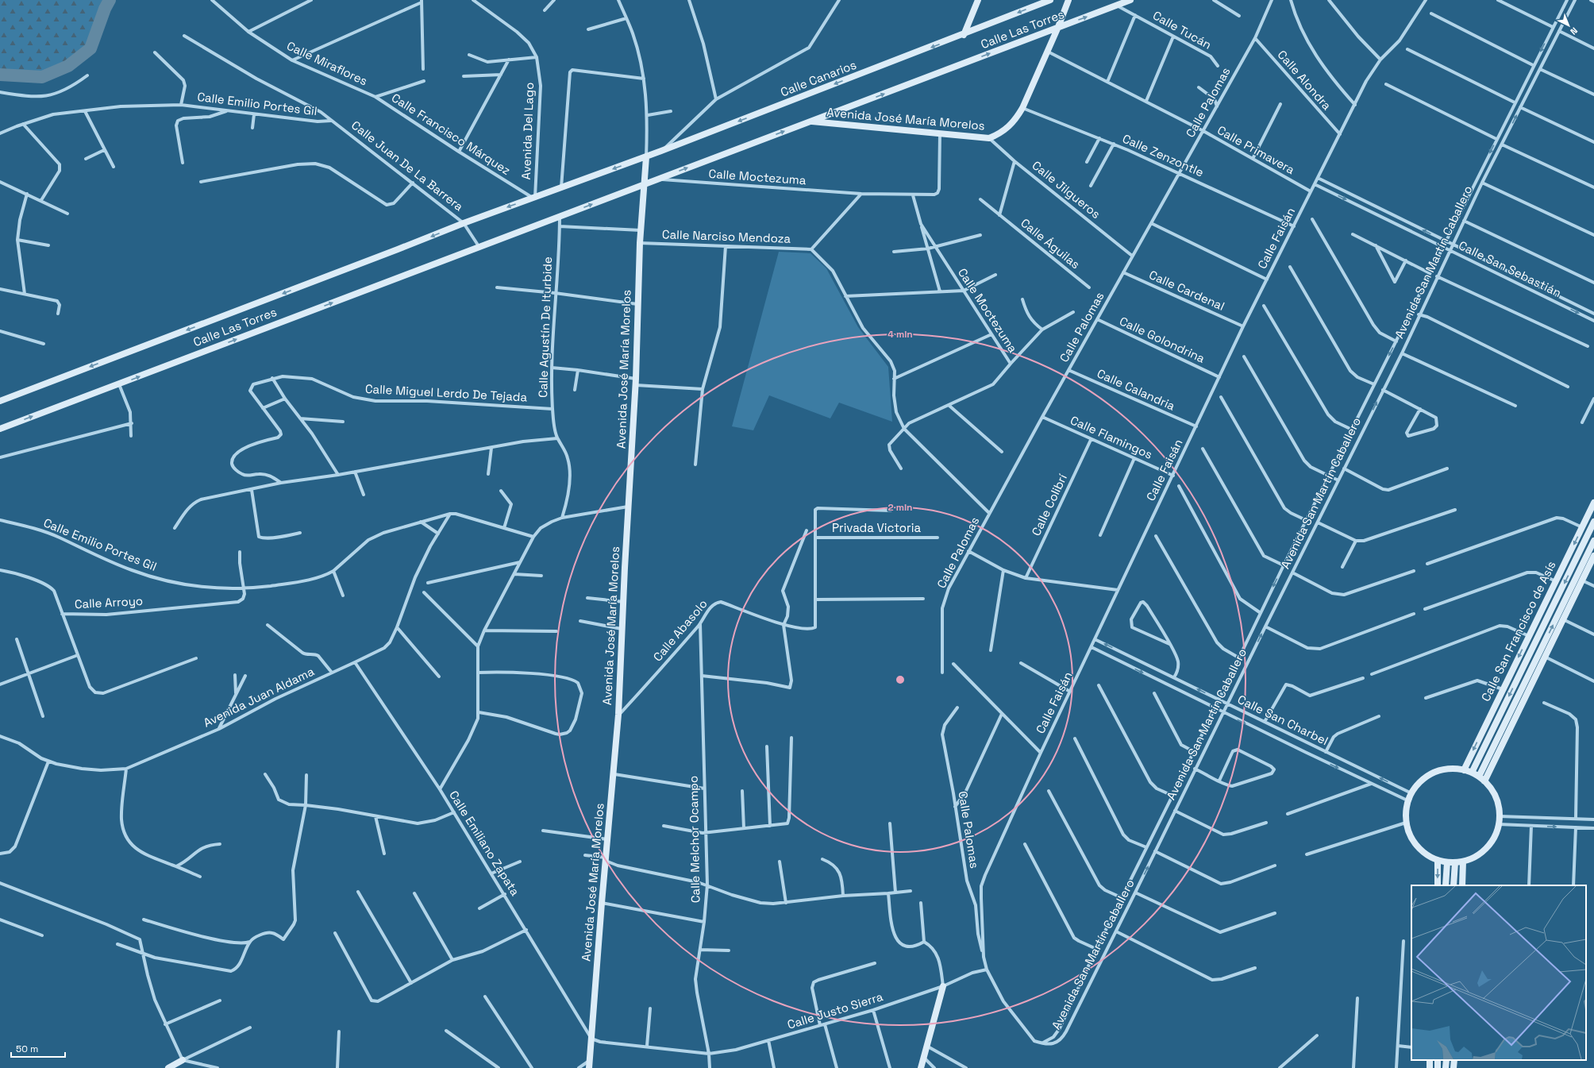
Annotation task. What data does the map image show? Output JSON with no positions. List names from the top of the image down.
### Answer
{
  "streets": {
    "main road": [
      "Calle Las Torres",
      "Calle Canarios",
      "Avenida José María Morelos",
      "Calle Juan De La Barrera",
      "Calle San Francisco de Asís"
    ],
    "street": [
      "Calle Tucán",
      "Calle Miraflores",
      "Calle Alondra",
      "Calle Palomas",
      "Calle Emilio Portes Gil",
      "Avenida Del Lago",
      "Calle Francisco Márquez",
      "Calle Primavera",
      "Calle Zenzontle",
      "Calle Moctezuma",
      "Calle Jilgueros",
      "Calle Narciso Mendoza",
      "Calle Faisán",
      "Calle Águilas",
      "Avenida San Martín Caballero",
      "Calle San Sebastián",
      "Calle Cardenal",
      "Calle Agustín De Iturbide",
      "Calle Golondrina",
      "Calle Calandria",
      "Calle Miguel Lerdo De Tejada",
      "Calle Flamingos",
      "Calle Colibrí",
      "Privada Victoria",
      "Calle Arroyo",
      "Calle Abasolo",
      "Avenida Juan Aldama",
      "Calle San Charbel",
      "Calle Melchor Ocampo",
      "Calle Emiliano Zapata",
      "Calle Justo Sierra"
    ]
  },
  "crossings": [
    ["Calle Las Torres", "Calle Tucán"],
    ["Calle Las Torres", "Calle Canarios"],
    ["Calle Las Torres", "Avenida José María Morelos"],
    ["Calle Las Torres", "Calle Juan De La Barrera"],
    ["Calle Miraflores", "Calle Francisco Márquez"],
    ["Calle Canarios", "Avenida José María Morelos"],
    ["Calle Canarios", "Calle Juan De La Barrera"],
    ["Calle Alondra", "Calle Palomas"],
    ["Calle Alondra", "Calle Faisán"],
    ["Calle Palomas", "Calle Primavera"],
    ["Calle Palomas", "Calle Zenzontle"],
    ["Calle Palomas", "Calle Jilgueros"],
    ["Calle Palomas", "Calle Faisán"],
    ["Calle Palomas", "Calle Cardenal"],
    ["Calle Palomas", "Calle Golondrina"],
    ["Calle Palomas", "Calle Calandria"],
    ["Calle Palomas", "Calle Flamingos"],
    ["Calle Emilio Portes Gil", "Calle Juan De La Barrera"],
    ["Calle Emilio Portes Gil", "Calle Arroyo"],
    ["Calle Emilio Portes Gil", "Avenida Juan Aldama"],
    ["Avenida José María Morelos", "Calle Primavera"],
    ["Avenida José María Morelos", "Calle Zenzontle"],
    ["Avenida José María Morelos", "Calle Moctezuma"],
    ["Avenida José María Morelos", "Calle Jilgueros"],
    ["Avenida José María Morelos", "Calle Narciso Mendoza"],
    ["Avenida José María Morelos", "Calle Abasolo"],
    ["Avenida José María Morelos", "Calle Emiliano Zapata"],
    ["Avenida José María Morelos", "Calle Justo Sierra"],
    ["Avenida Del Lago", "Calle Francisco Márquez"],
    ["Avenida Del Lago", "Calle Juan De La Barrera"],
    ["Calle Francisco Márquez", "Calle Juan De La Barrera"],
    ["Calle Primavera", "Calle Faisán"],
    ["Calle Zenzontle", "Calle Faisán"],
    ["Calle Faisán", "Calle San Sebastián"],
    ["Calle Faisán", "Calle Cardenal"],
    ["Calle Faisán", "Calle Golondrina"],
    ["Calle Faisán", "Calle Calandria"],
    ["Calle Faisán", "Calle Flamingos"],
    ["Calle Faisán", "Calle San Charbel"],
    ["Calle Faisán", "Calle Justo Sierra"],
    ["Avenida San Martín Caballero", "Calle San Sebastián"],
    ["Avenida San Martín Caballero", "Calle San Charbel"],
    ["Calle Agustín De Iturbide", "Calle Miguel Lerdo De Tejada"],
    ["Calle Flamingos", "Calle Colibrí"],
    ["Calle Abasolo", "Calle Melchor Ocampo"],
    ["Calle San Francisco de Asís", "Calle San Charbel"],
    ["Avenida Juan Aldama", "Calle Emiliano Zapata"],
    ["Calle Melchor Ocampo", "Calle Justo Sierra"],
    ["Calle Emiliano Zapata", "Calle Justo Sierra"]
  ],
  "scale_bar": "50 m",
  "north": "bottom right",
  "rings": ["4 min", "2 min"]
}
